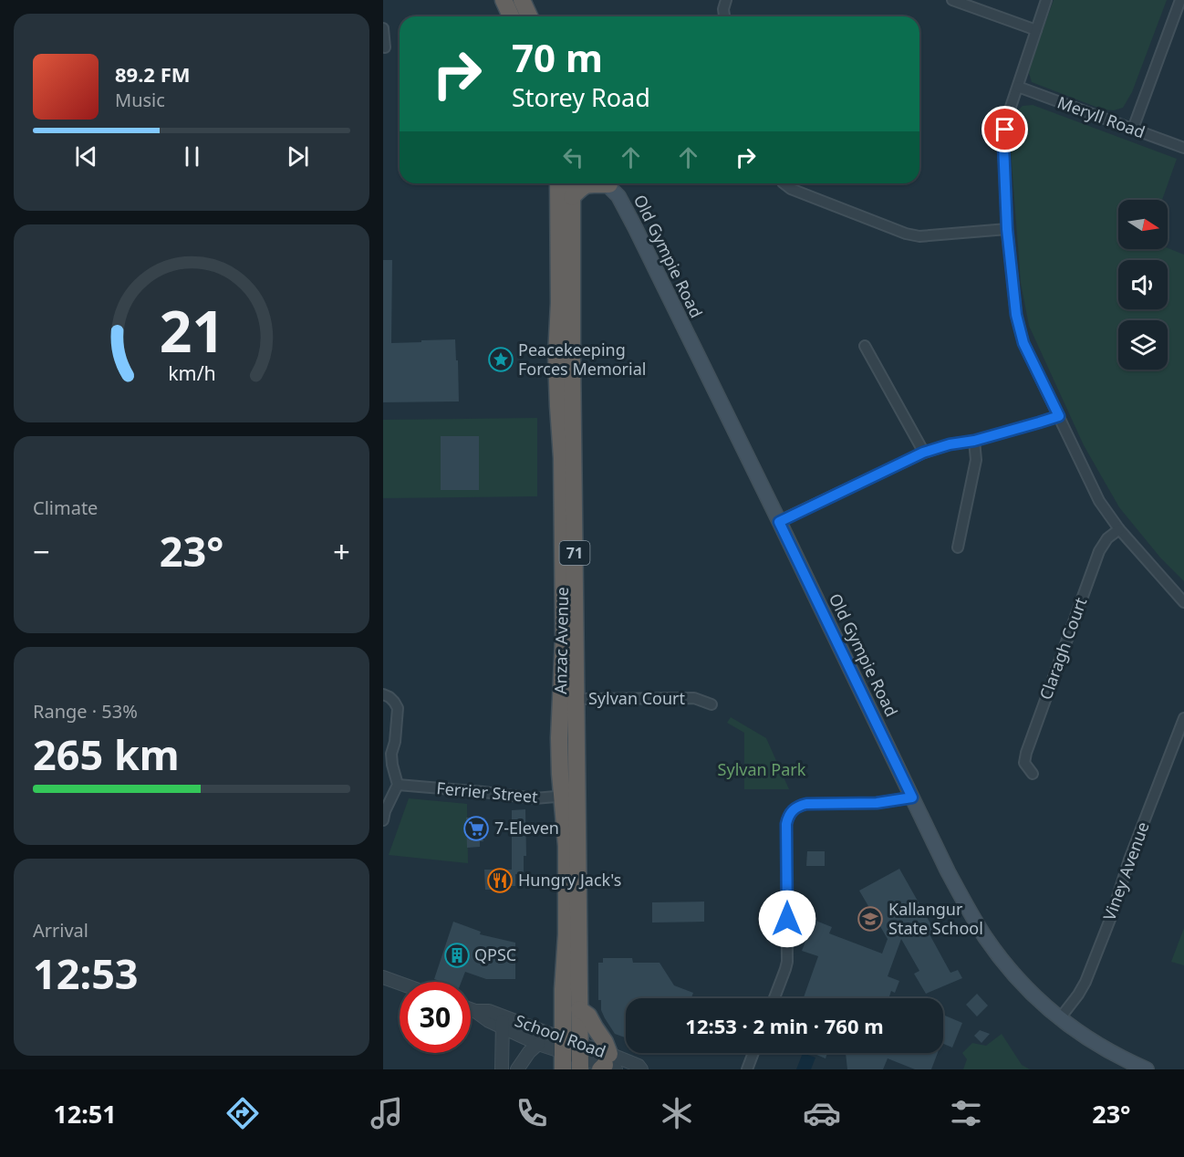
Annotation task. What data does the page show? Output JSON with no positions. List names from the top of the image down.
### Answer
{
  "streets": {
    "highway": ["71", "Anzac Avenue"],
    "main road": ["Old Gympie Road"],
    "street": [
      "Meryll Road",
      "Claragh Court",
      "Sylvan Court",
      "Ferrier Street",
      "Viney Avenue",
      "School Road"
    ]
  },
  "crossings": [
    ["Old Gympie Road", "Viney Avenue"],
    ["Anzac Avenue", "Sylvan Court"],
    ["Anzac Avenue", "Ferrier Street"],
    ["Anzac Avenue", "School Road"]
  ],
  "parks": ["Sylvan Park"],
  "places": {
    "place": ["Peacekeeping Forces Memorial"],
    "supermarket": ["7-Eleven"],
    "restaurant": ["Hungry Jack's"],
    "school or university": ["Kallangur State School"],
    "building": ["QPSC"]
  },
  "north": "right",
  "page": {
    "turn": ["70 m", "Storey Road"],
    "song": ["89.2 FM", "Music"],
    "tile": [
      "Climate",
      ["Range · 53%", "265 km"],
      ["Arrival", "12:53"]
    ],
    "heat": ["−", "23°", "+"],
    "limit": "30",
    "trip": "12:53 · 2 min · 760 m",
    "tabs": ["12:51", "23°"],
    "gauge": ["21", "km/h"]
  }
}
